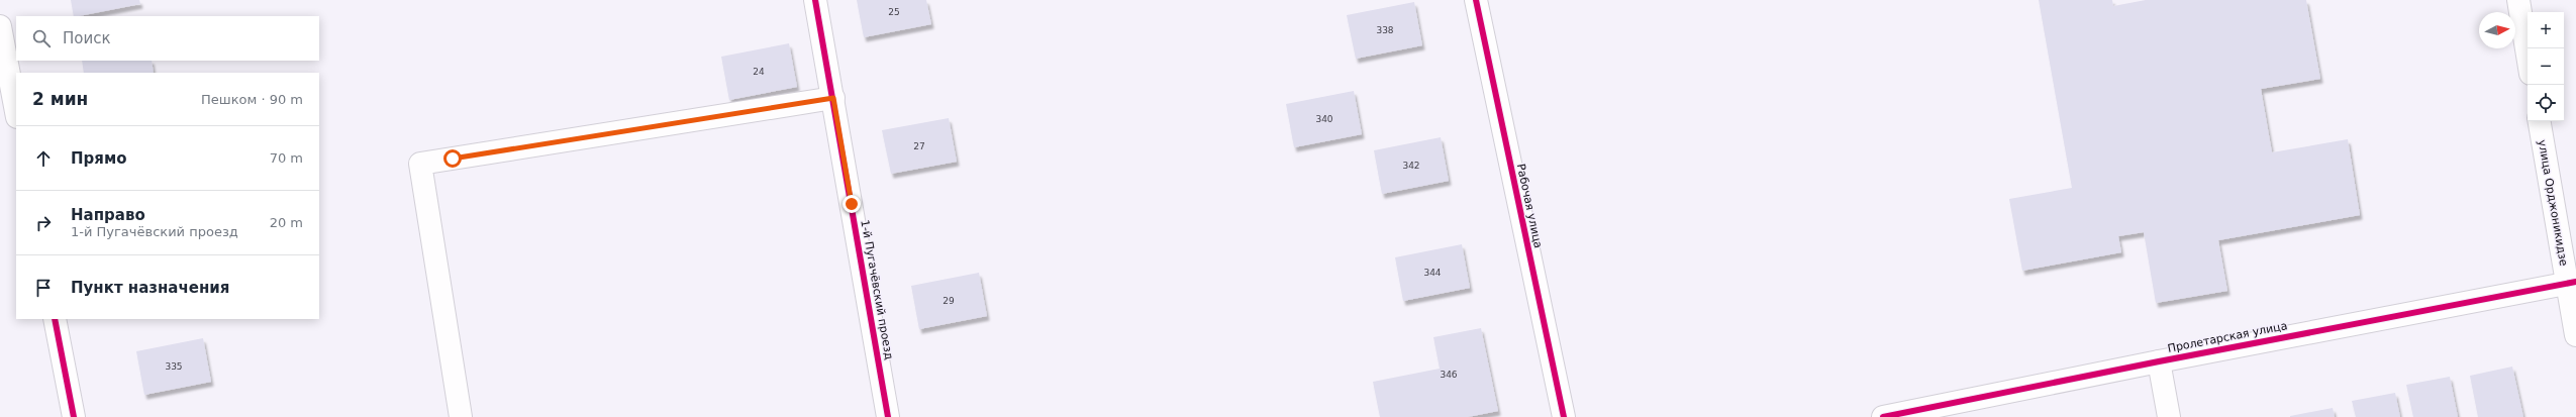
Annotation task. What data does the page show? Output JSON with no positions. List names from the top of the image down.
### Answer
{
  "streets": {
    "street": [
      "улица Орджоникидзе",
      "Рабочая улица",
      "1-й Пугачёвский проезд",
      "Пролетарская улица"
    ]
  },
  "crossings": [
    ["улица Орджоникидзе", "Пролетарская улица"]
  ],
  "house_numbers": [
    "25",
    "338",
    "24",
    "340",
    "27",
    "342",
    "344",
    "29",
    "335",
    "346"
  ],
  "north": "right",
  "page": {
    "map_buttons": ["+", "−"],
    "search": "Поиск",
    "heading": ["2 мин", "Пешком · 90 m"],
    "list": [
      ["Прямо", "70 m"],
      ["Направо", "1-й Пугачёвский проезд", "20 m"],
      "Пункт назначения"
    ]
  }
}
